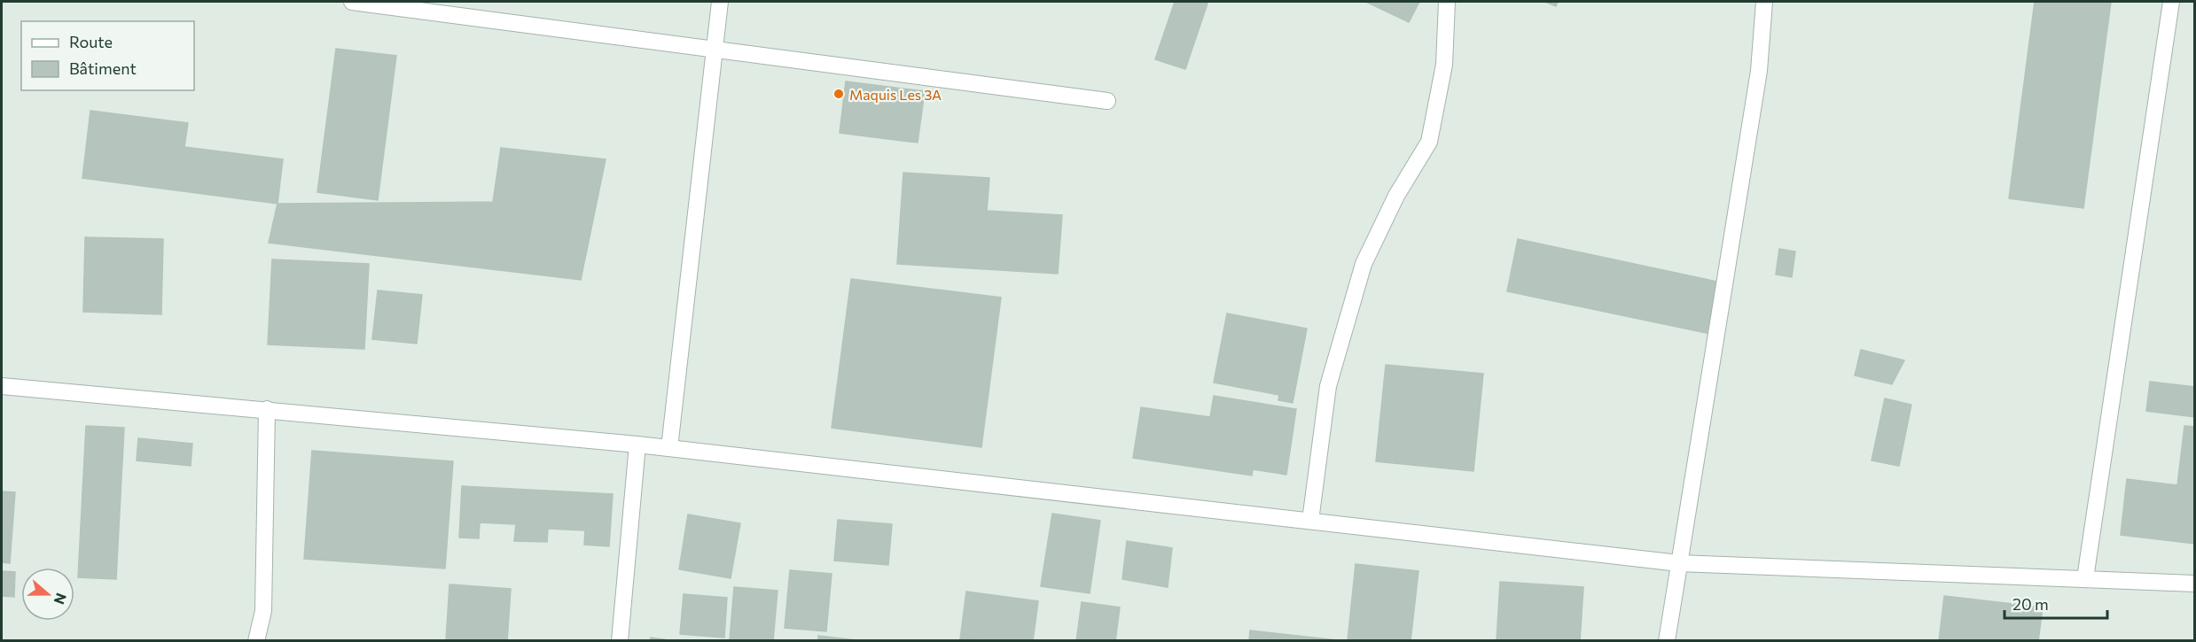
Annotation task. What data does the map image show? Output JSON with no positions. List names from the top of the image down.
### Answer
{
  "places": ["Maquis Les 3A"],
  "legend": ["Route", "Bâtiment"],
  "scale_bar": "20 m",
  "north": "right"
}
